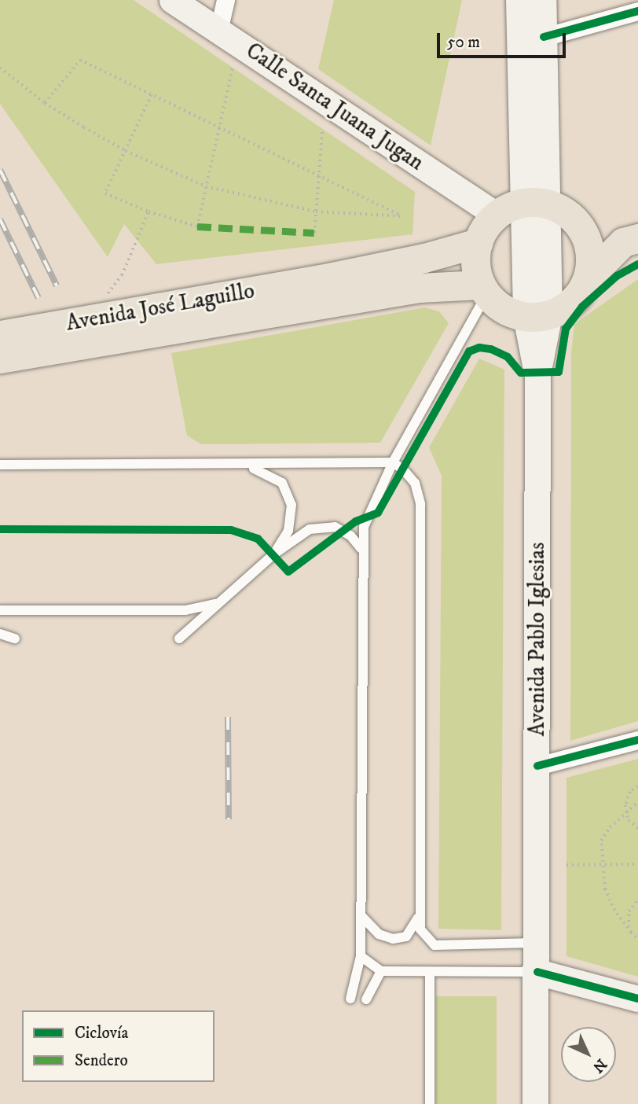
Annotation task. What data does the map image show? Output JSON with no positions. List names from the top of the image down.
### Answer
{
  "streets": {
    "main road": ["Calle Santa Juana Jugan", "Avenida José Laguillo", "Avenida Pablo Iglesias"]
  },
  "legend": ["Ciclovía", "Sendero"],
  "scale_bar": "50 m",
  "north": "bottom right"
}
